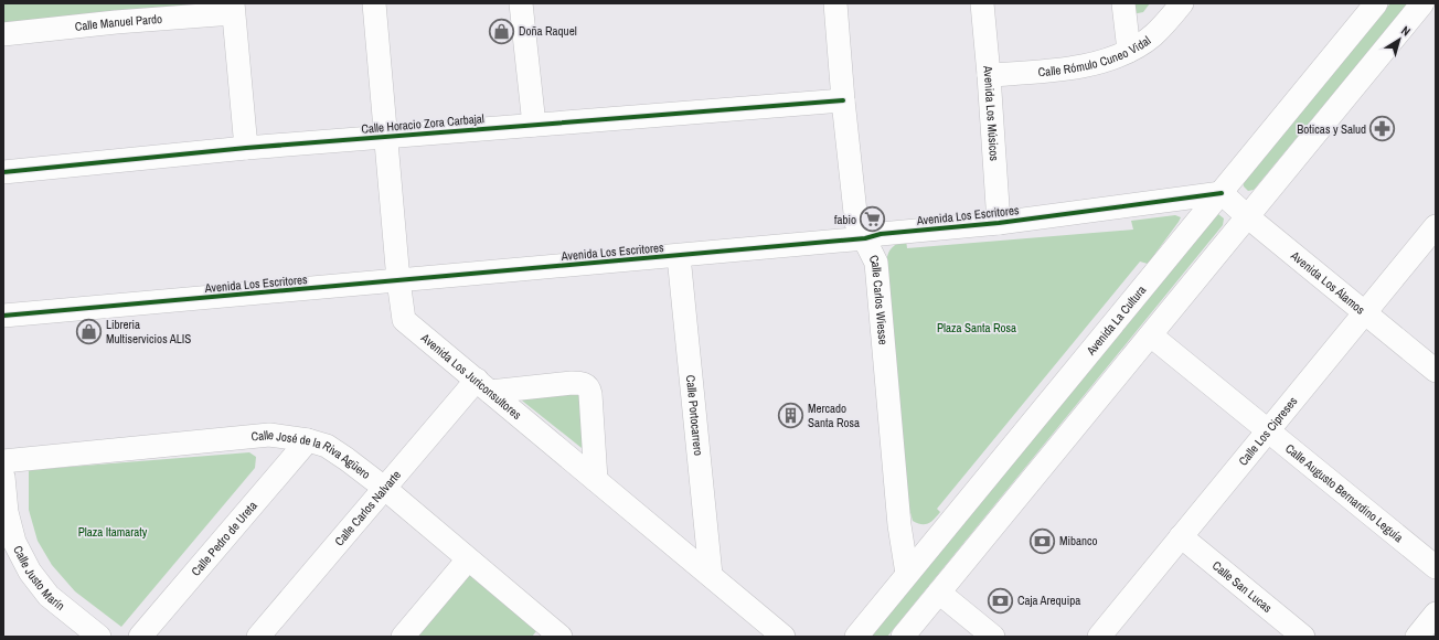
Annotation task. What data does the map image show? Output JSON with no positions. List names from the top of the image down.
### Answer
{
  "streets": {
    "street": [
      "Calle Manuel Pardo",
      "Calle Rómulo Cuneo Vidal",
      "Avenida Los Músicos",
      "Calle Horacio Zora Carbajal",
      "Avenida Los Escritores",
      "Avenida Los Álamos",
      "Calle Carlos Wiesse",
      "Avenida La Cultura",
      "Avenida Los Juriconsultores",
      "Calle Portocarrero",
      "Calle Los Cipreses",
      "Calle José de la Riva Agüero",
      "Calle Augusto Bernardino Leguía",
      "Calle Carlos Nalvarte",
      "Calle Pedro de Ureta",
      "Calle Justo Marín",
      "Calle San Lucas"
    ]
  },
  "crossings": [
    ["Calle Rómulo Cuneo Vidal", "Avenida Los Músicos"],
    ["Avenida Los Músicos", "Avenida Los Escritores"],
    ["Calle Horacio Zora Carbajal", "Calle Carlos Wiesse"],
    ["Calle Horacio Zora Carbajal", "Avenida Los Juriconsultores"],
    ["Avenida Los Escritores", "Avenida Los Álamos"],
    ["Avenida Los Escritores", "Calle Carlos Wiesse"],
    ["Avenida Los Escritores", "Avenida La Cultura"],
    ["Avenida Los Escritores", "Avenida Los Juriconsultores"],
    ["Avenida Los Escritores", "Calle Portocarrero"],
    ["Avenida Los Álamos", "Avenida La Cultura"],
    ["Avenida Los Álamos", "Calle Los Cipreses"],
    ["Calle Carlos Wiesse", "Avenida La Cultura"],
    ["Avenida Los Juriconsultores", "Calle Portocarrero"],
    ["Avenida Los Juriconsultores", "Calle Carlos Nalvarte"],
    ["Calle Los Cipreses", "Calle Augusto Bernardino Leguía"],
    ["Calle Los Cipreses", "Calle San Lucas"],
    ["Calle José de la Riva Agüero", "Calle Carlos Nalvarte"],
    ["Calle José de la Riva Agüero", "Calle Pedro de Ureta"]
  ],
  "parks": ["Plaza Santa Rosa", "Plaza Itamaraty"],
  "places": {
    "shop": ["Doña Raquel", "Libreria Multiservicios ALIS"],
    "pharmacy": ["Boticas y Salud"],
    "supermarket": ["fabio"],
    "building": ["Mercado Santa Rosa"],
    "bank": ["Mibanco", "Caja Arequipa"]
  },
  "north": "top right"
}
